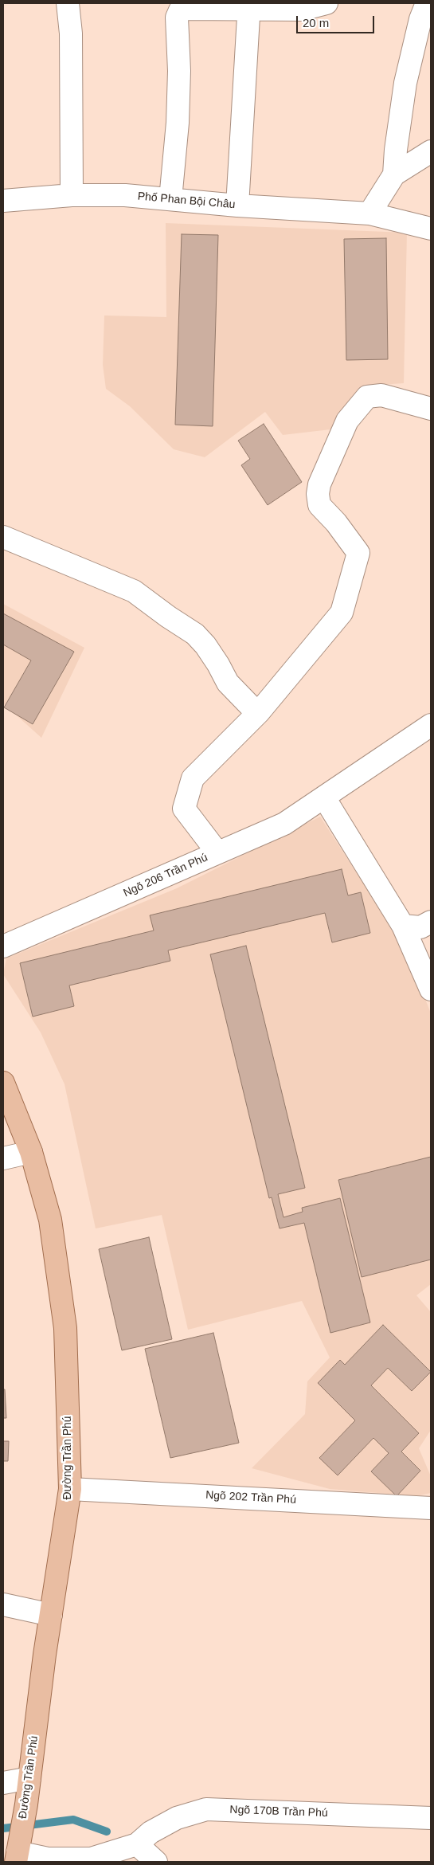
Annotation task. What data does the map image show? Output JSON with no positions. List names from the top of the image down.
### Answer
{
  "streets": {
    "main road": ["Đường Trần Phú"],
    "street": [
      "Phố Phan Bội Châu",
      "Ngõ 206 Trần Phú",
      "Ngõ 202 Trần Phú",
      "Ngõ 170B Trần Phú"
    ]
  },
  "crossings": [
    ["Đường Trần Phú", "Ngõ 202 Trần Phú"]
  ],
  "scale_bar": "20 m"
}
